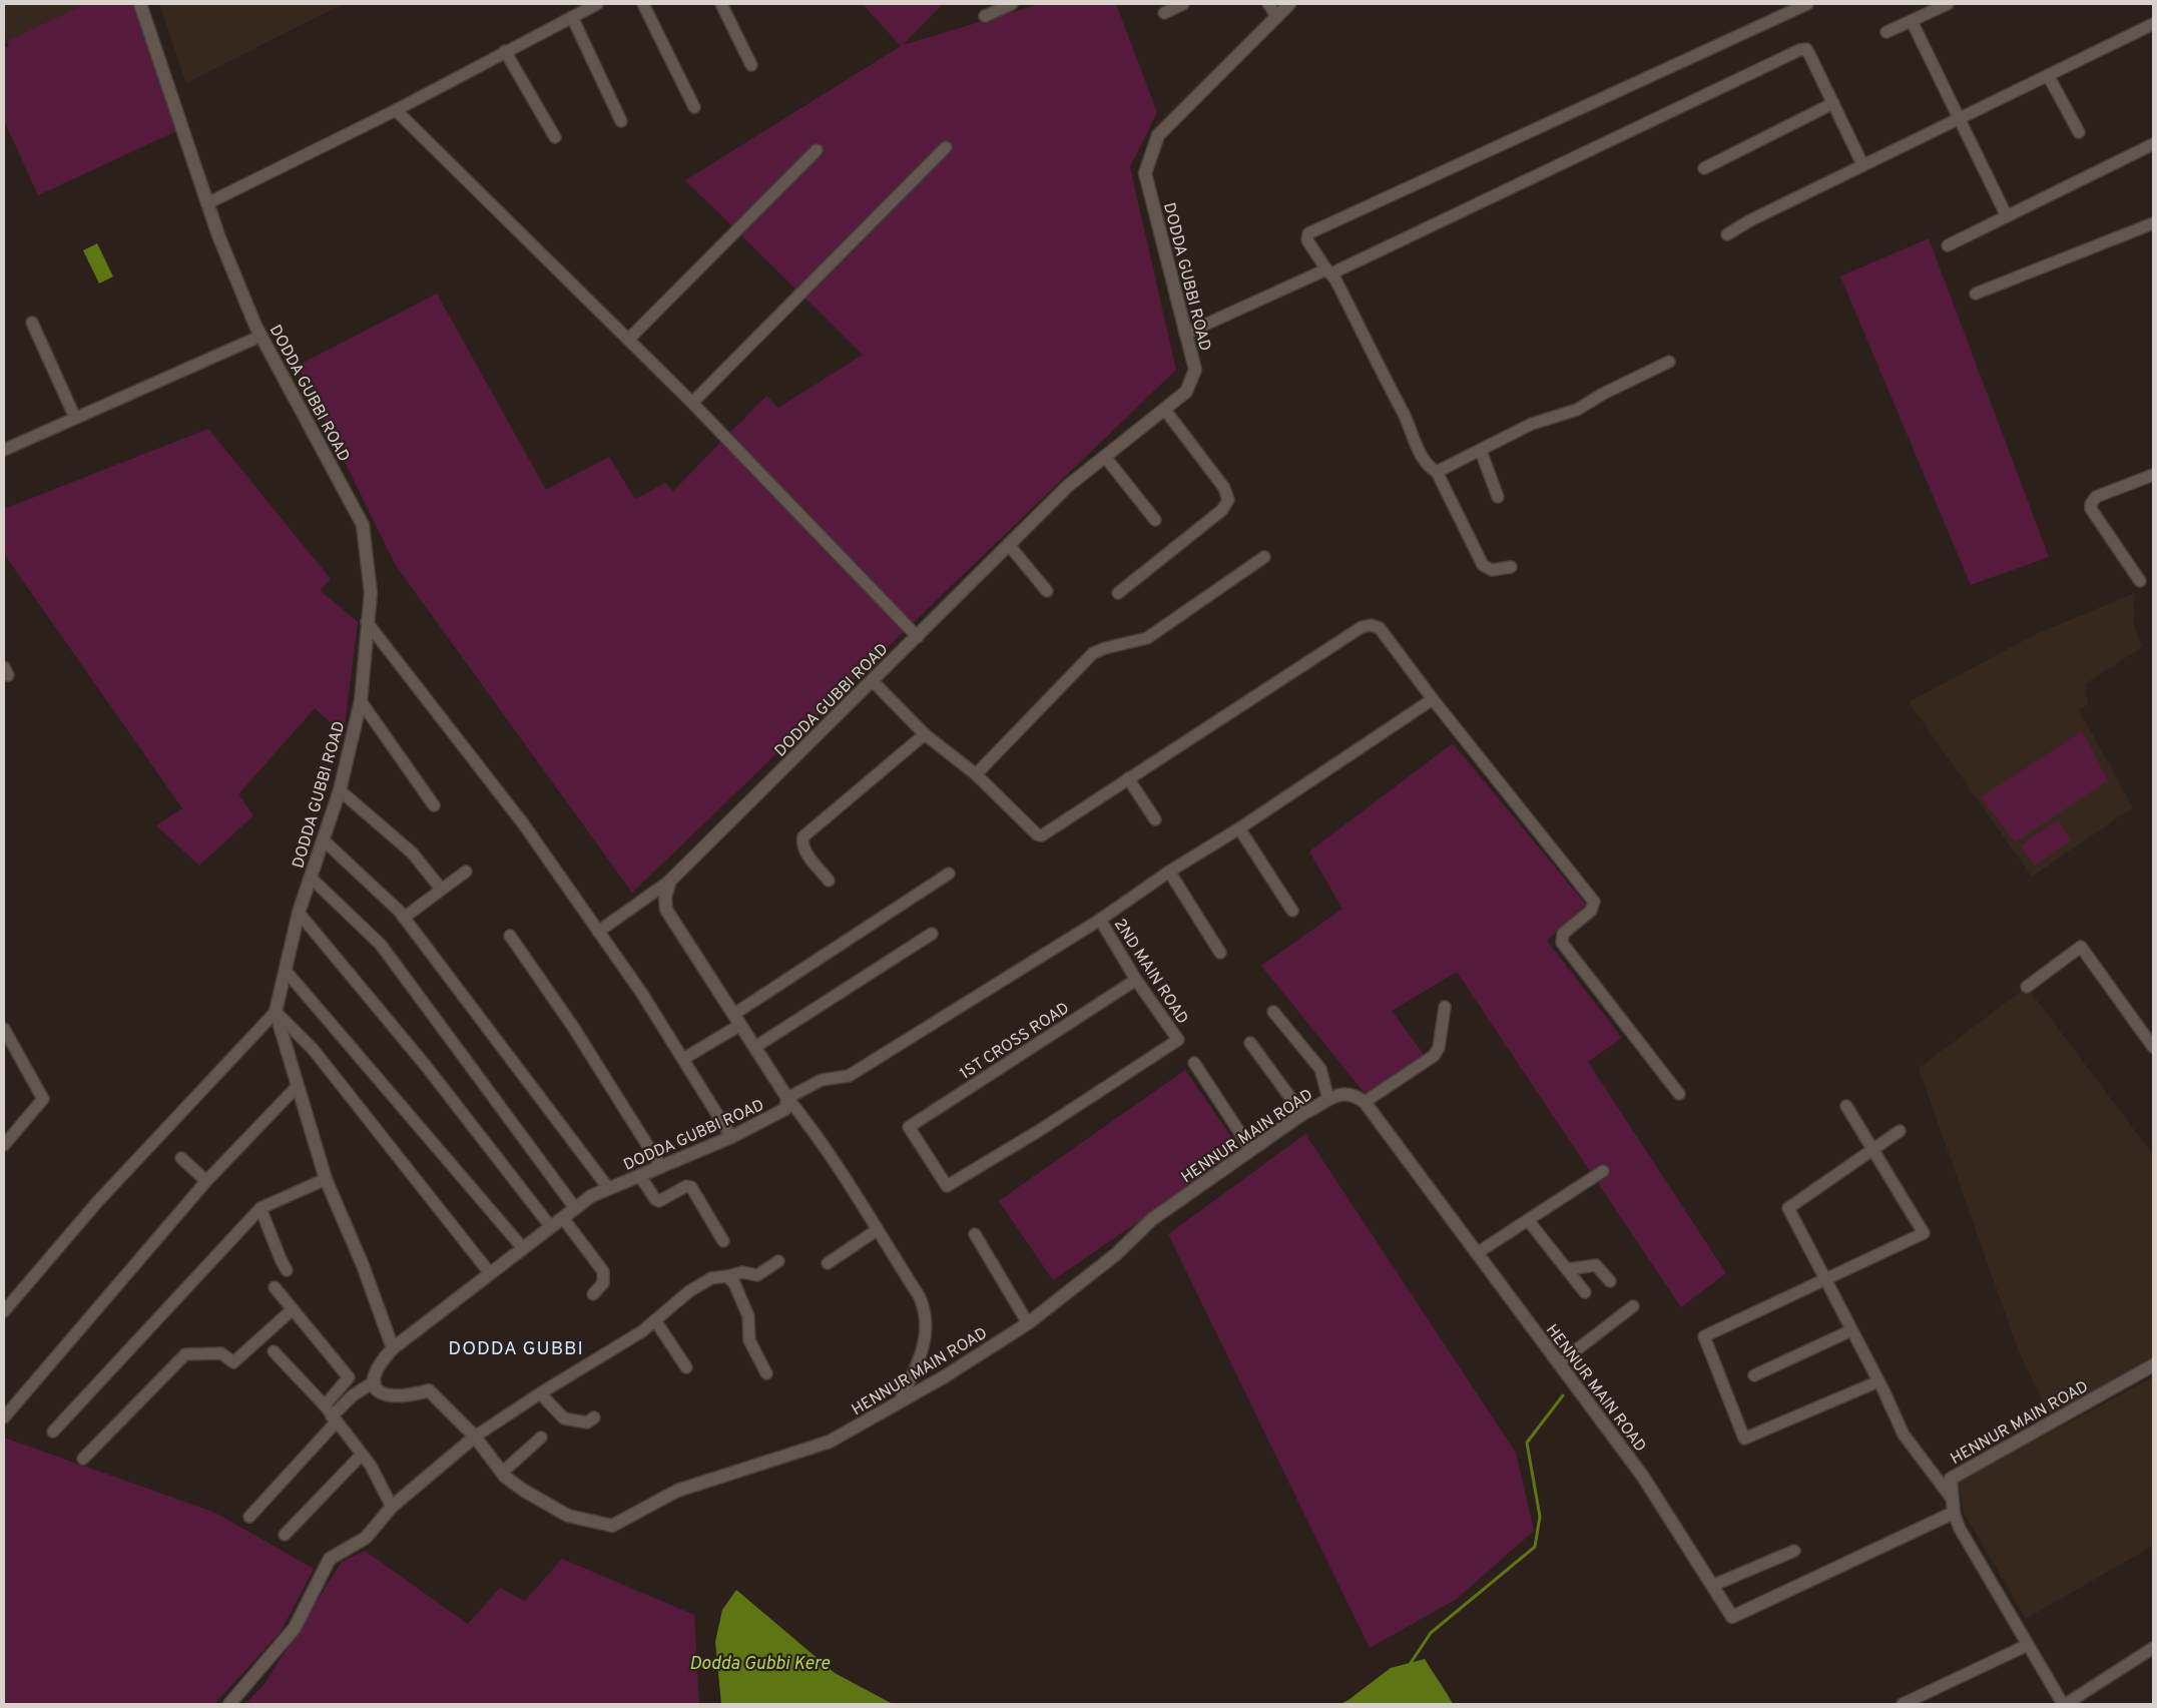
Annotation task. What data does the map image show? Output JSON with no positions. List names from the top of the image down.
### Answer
{
  "streets": {
    "main road": ["DODDA GUBBI ROAD", "HENNUR MAIN ROAD"],
    "street": ["2ND MAIN ROAD", "1ST CROSS ROAD"]
  },
  "crossings": [
    ["2ND MAIN ROAD", "1ST CROSS ROAD"]
  ],
  "districts": ["DODDA GUBBI"],
  "water": ["Dodda Gubbi Kere"]
}
